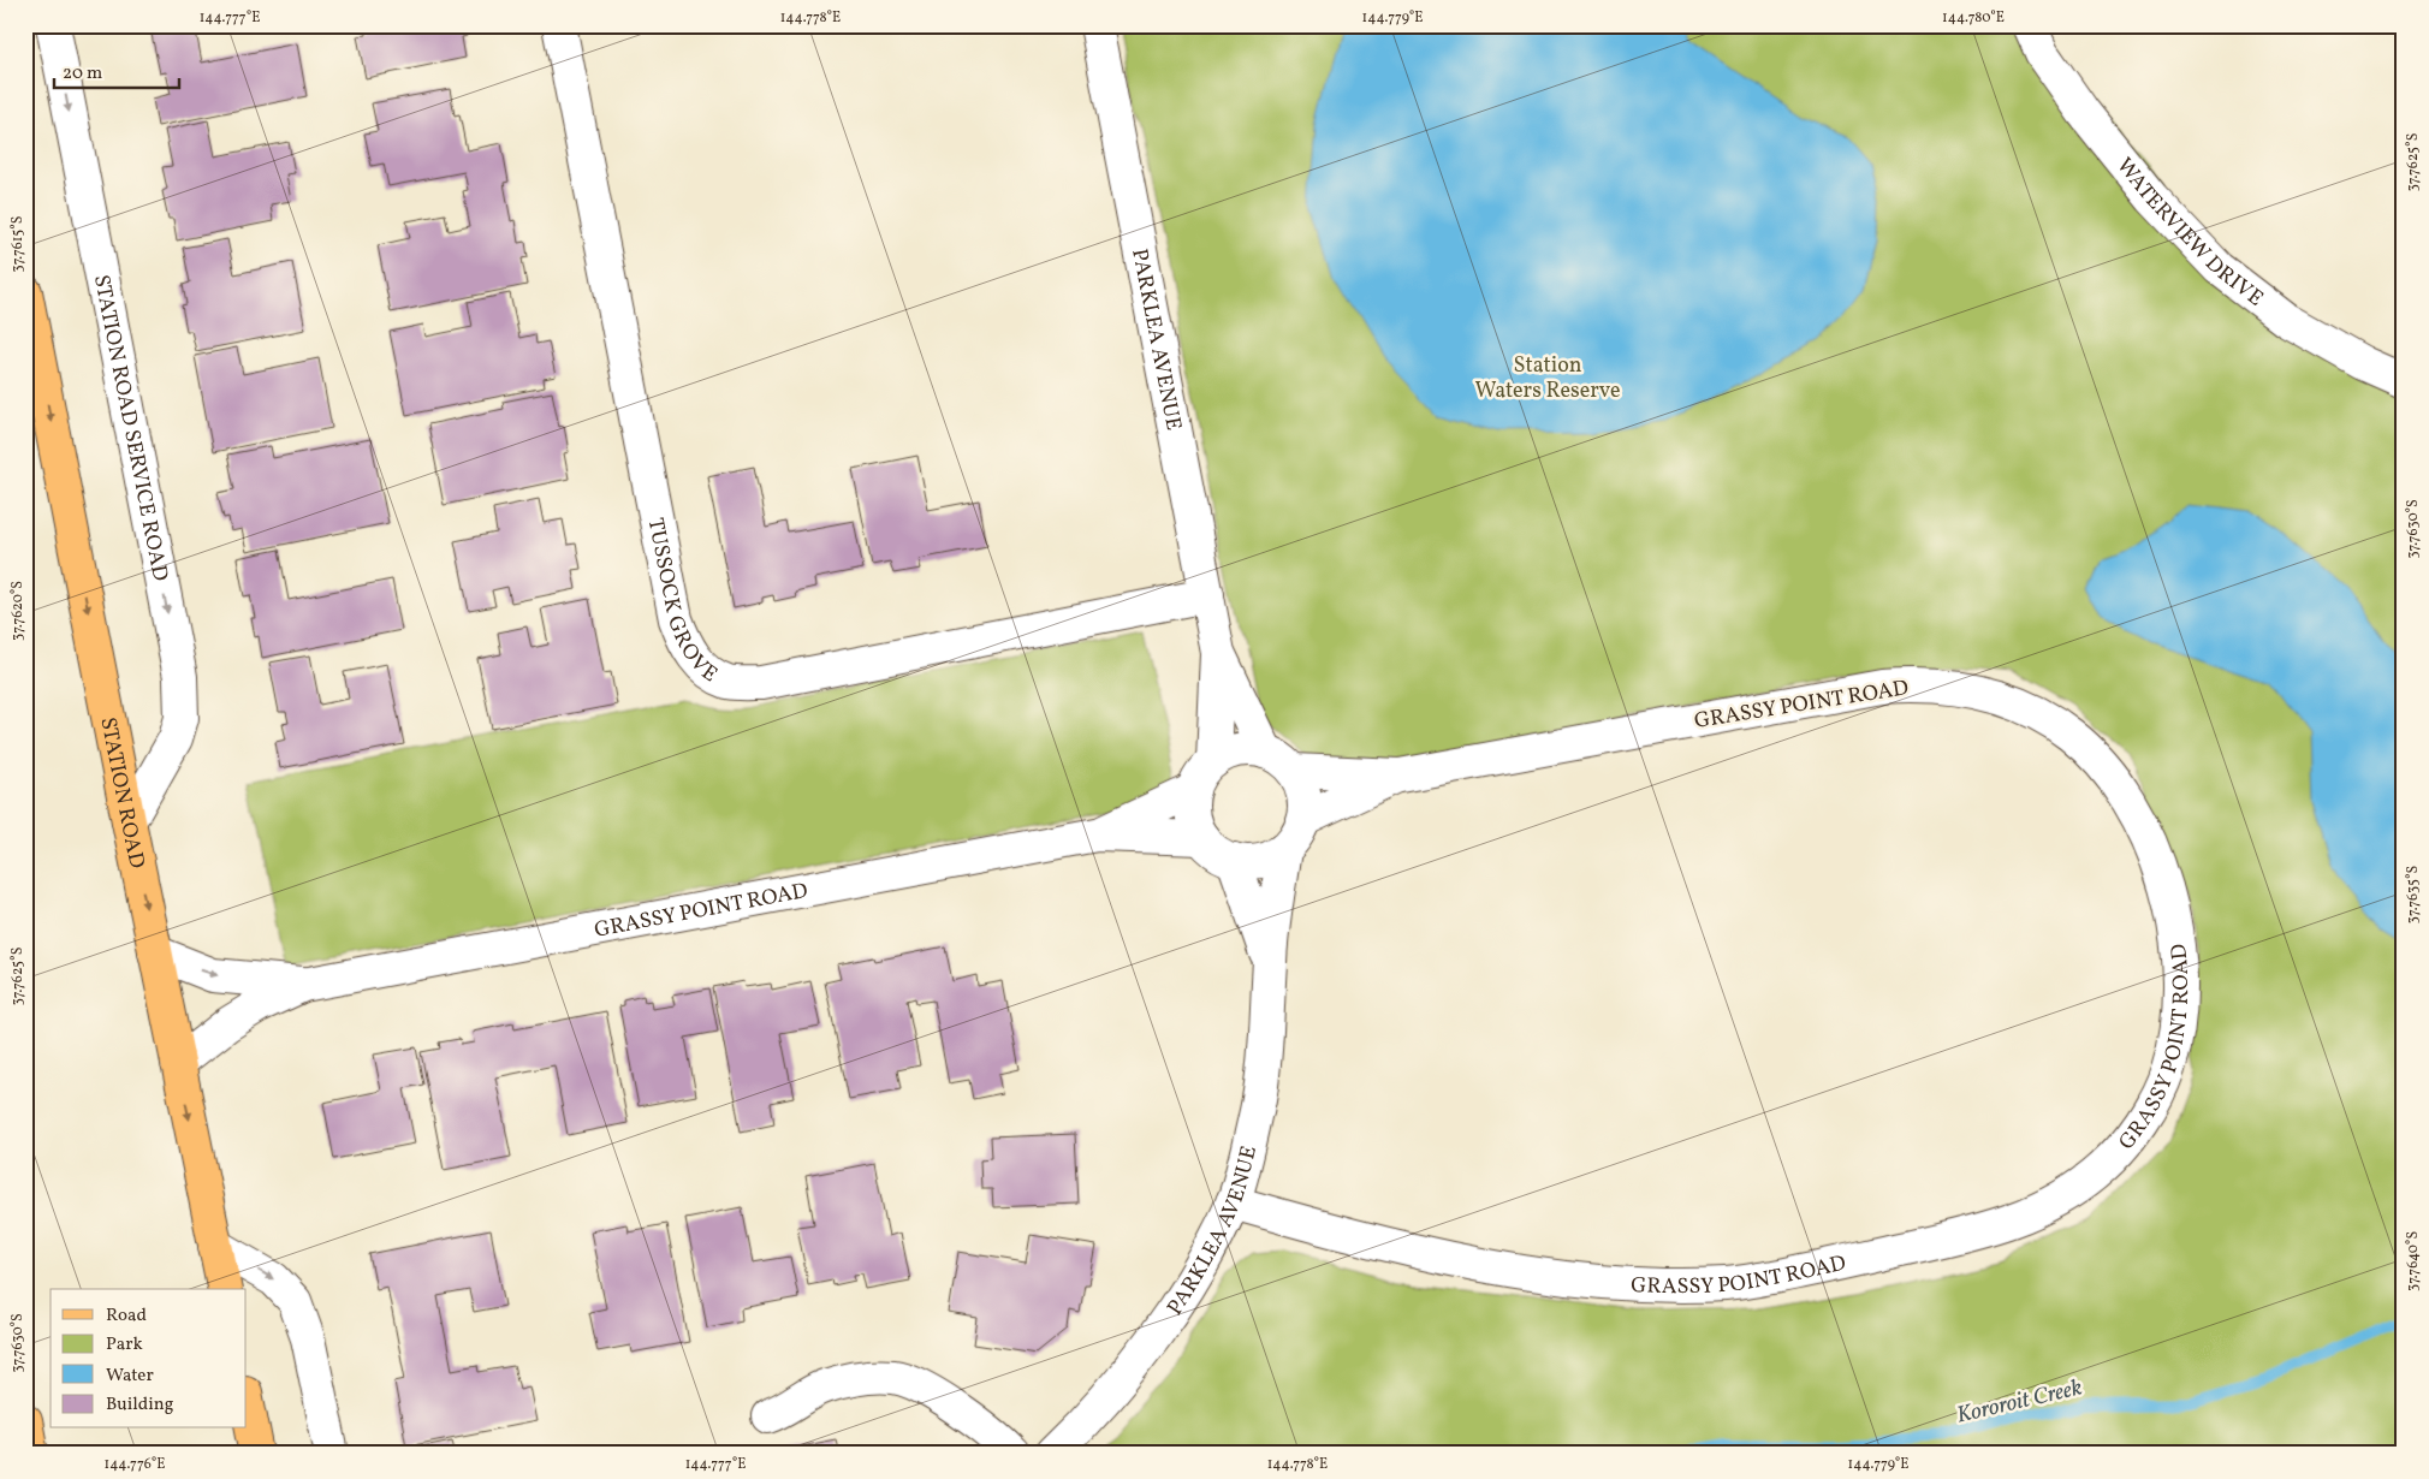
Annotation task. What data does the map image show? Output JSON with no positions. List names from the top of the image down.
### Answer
{
  "streets": {
    "main road": ["STATION ROAD"],
    "street": [
      "WATERVIEW DRIVE",
      "PARKLEA AVENUE",
      "STATION ROAD SERVICE ROAD",
      "TUSSOCK GROVE",
      "GRASSY POINT ROAD"
    ]
  },
  "crossings": [
    ["PARKLEA AVENUE", "TUSSOCK GROVE"],
    ["PARKLEA AVENUE", "GRASSY POINT ROAD"],
    ["STATION ROAD SERVICE ROAD", "STATION ROAD"],
    ["GRASSY POINT ROAD", "STATION ROAD"]
  ],
  "one_way": ["STATION ROAD SERVICE ROAD", "STATION ROAD"],
  "water": ["Kororoit Creek"],
  "parks": ["Station Waters Reserve"],
  "legend": [
    "Road",
    "Park",
    "Water",
    "Building"
  ],
  "scale_bar": "20 m",
  "coordinates": [
    "144.777°E",
    "144.778°E",
    "144.779°E",
    "144.780°E",
    "37.7625°S",
    "37.7615°S",
    "37.7630°S",
    "37.7620°S",
    "37.7635°S",
    "37.7640°S",
    "144.776°E"
  ]
}
